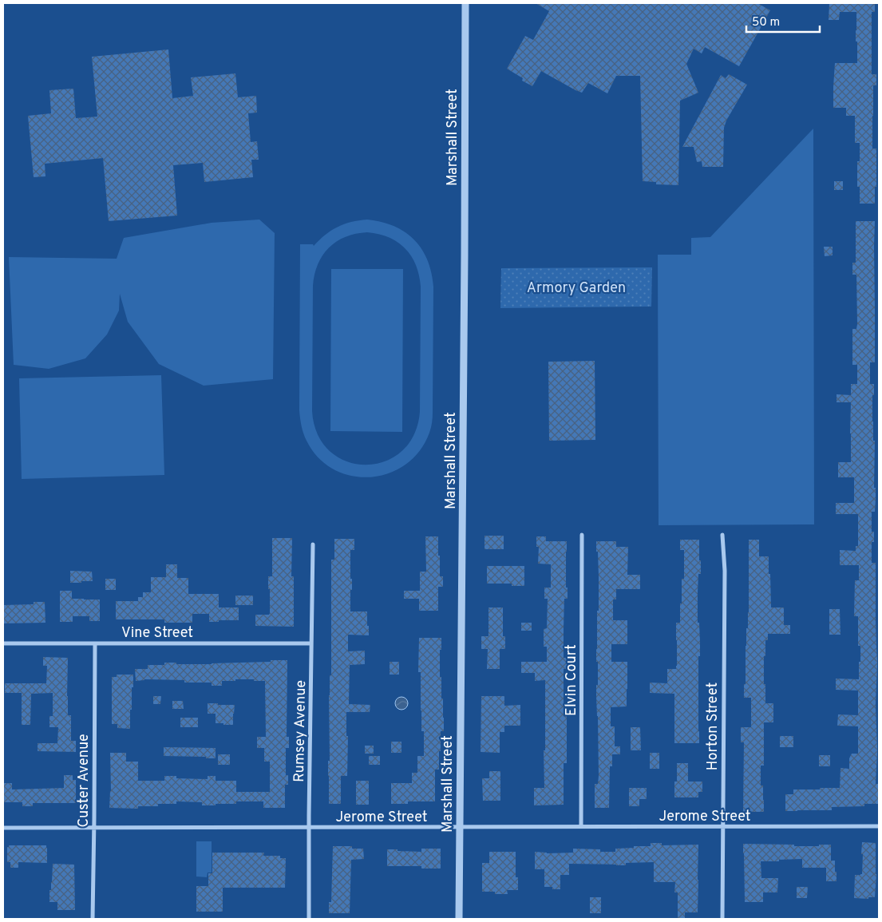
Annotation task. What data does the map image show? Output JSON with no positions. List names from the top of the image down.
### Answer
{
  "streets": {
    "street": [
      "Marshall Street",
      "Vine Street",
      "Elvin Court",
      "Horton Street",
      "Rumsey Avenue",
      "Custer Avenue",
      "Jerome Street"
    ]
  },
  "crossings": [
    ["Marshall Street", "Jerome Street"],
    ["Vine Street", "Rumsey Avenue"],
    ["Vine Street", "Custer Avenue"],
    ["Elvin Court", "Jerome Street"],
    ["Horton Street", "Jerome Street"],
    ["Rumsey Avenue", "Jerome Street"],
    ["Custer Avenue", "Jerome Street"]
  ],
  "parks": ["Armory Garden"],
  "scale_bar": "50 m"
}
